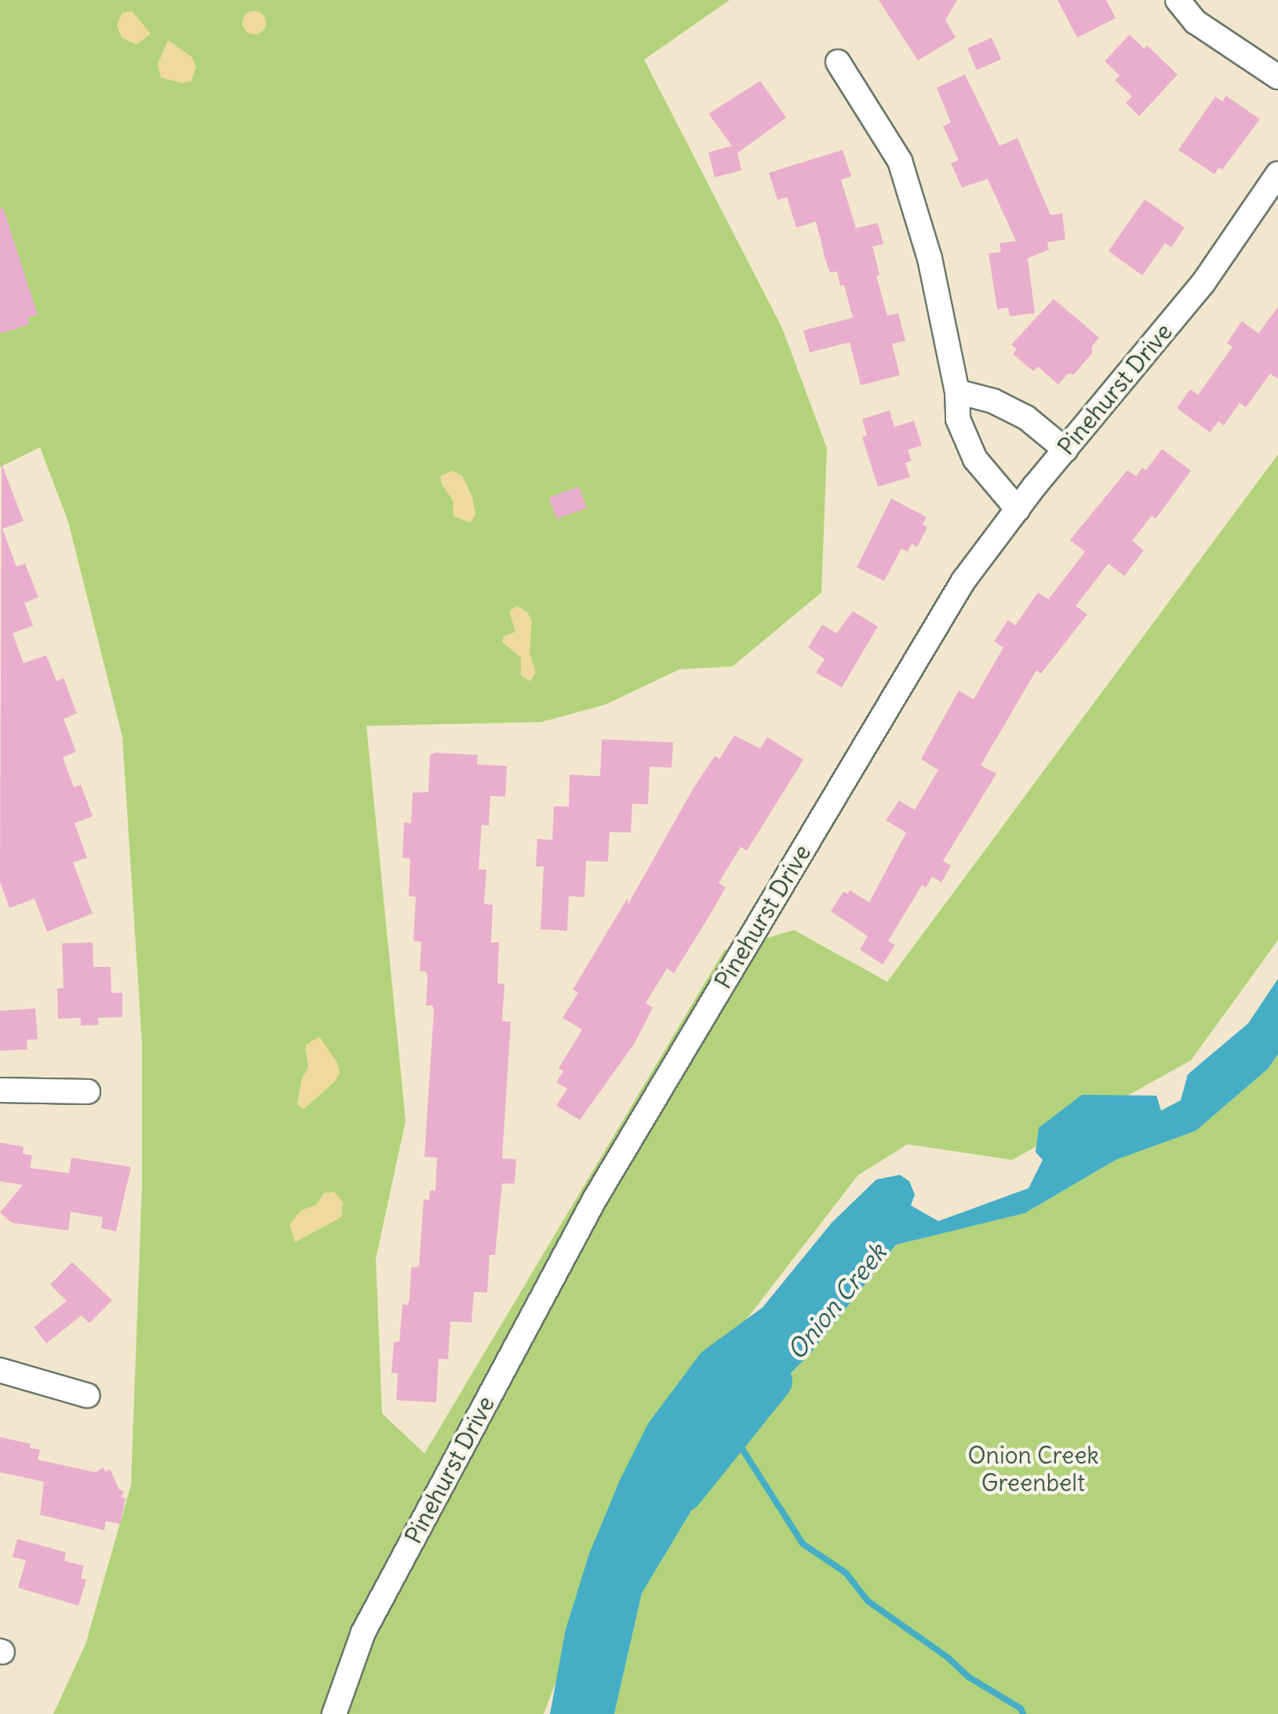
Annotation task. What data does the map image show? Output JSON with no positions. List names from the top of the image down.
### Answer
{
  "streets": {
    "street": ["Pinehurst Drive"]
  },
  "water": ["Onion Creek"],
  "parks": ["Onion Creek Greenbelt"]
}
